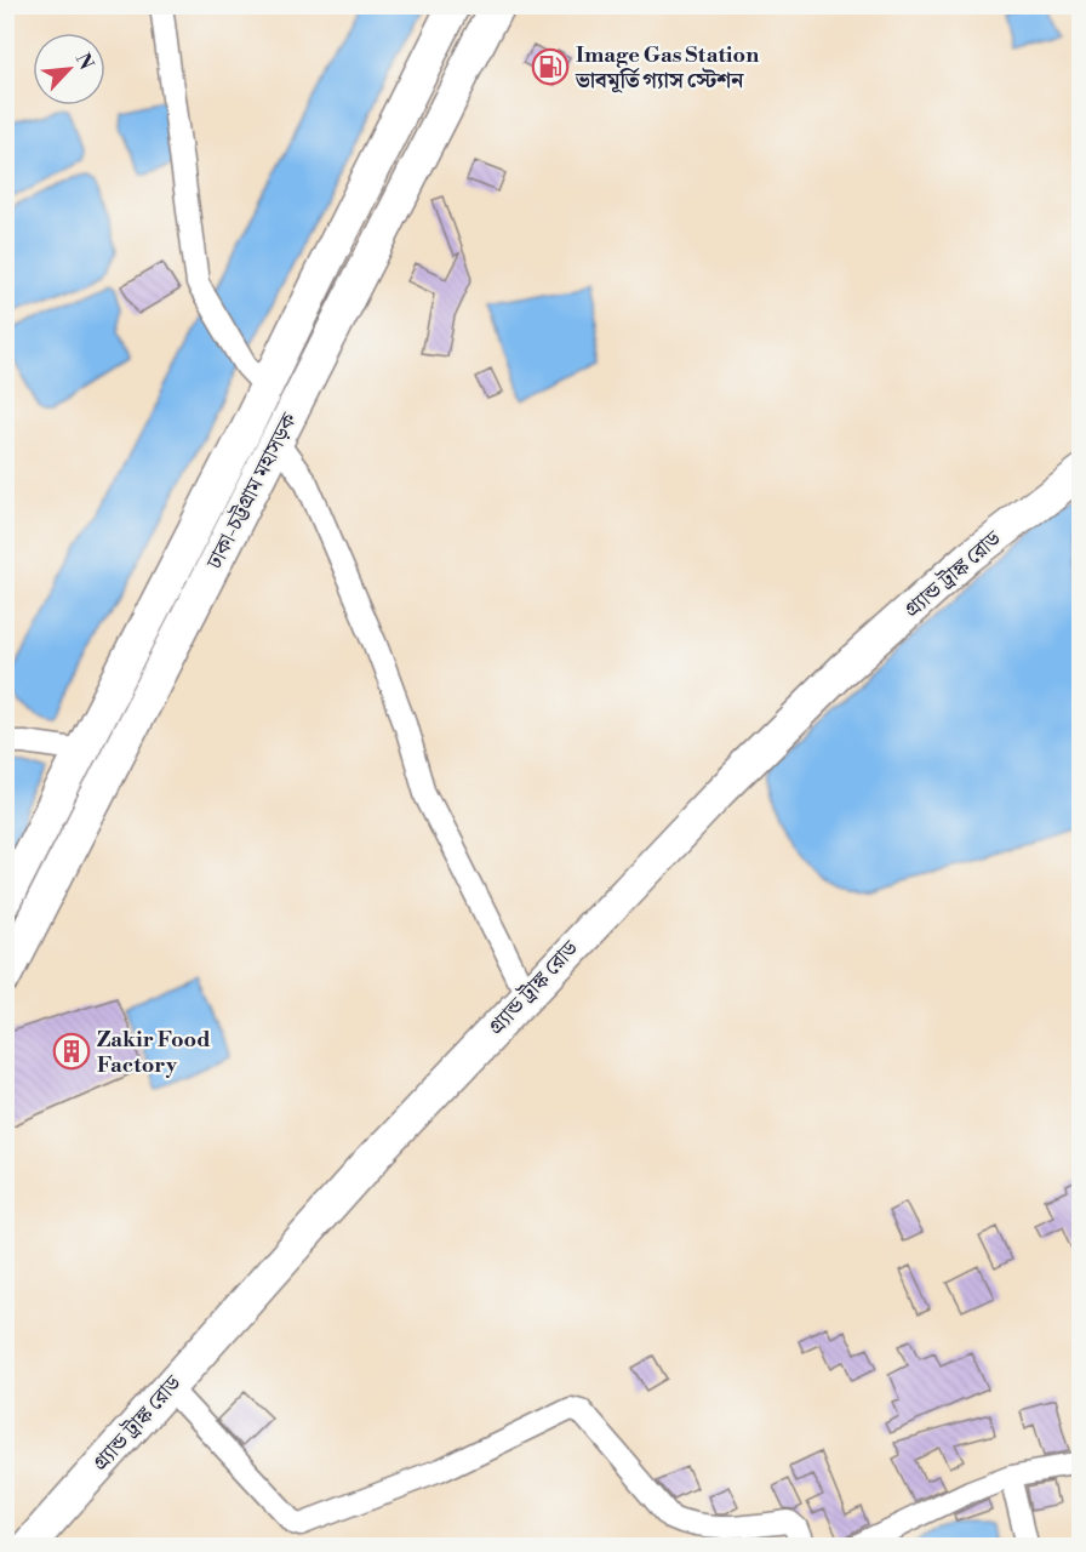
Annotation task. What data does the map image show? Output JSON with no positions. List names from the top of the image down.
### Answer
{
  "streets": {
    "highway": ["ঢাকা-চট্টগ্রাম মহাসড়ক", "গ্র্যান্ড ট্রাঙ্ক রোড"]
  },
  "places": {
    "fuel station": ["Image Gas Station ভাবমূর্তি গ্যাস স্টেশন"],
    "building": ["Zakir Food Factory"]
  },
  "north": "top right"
}
